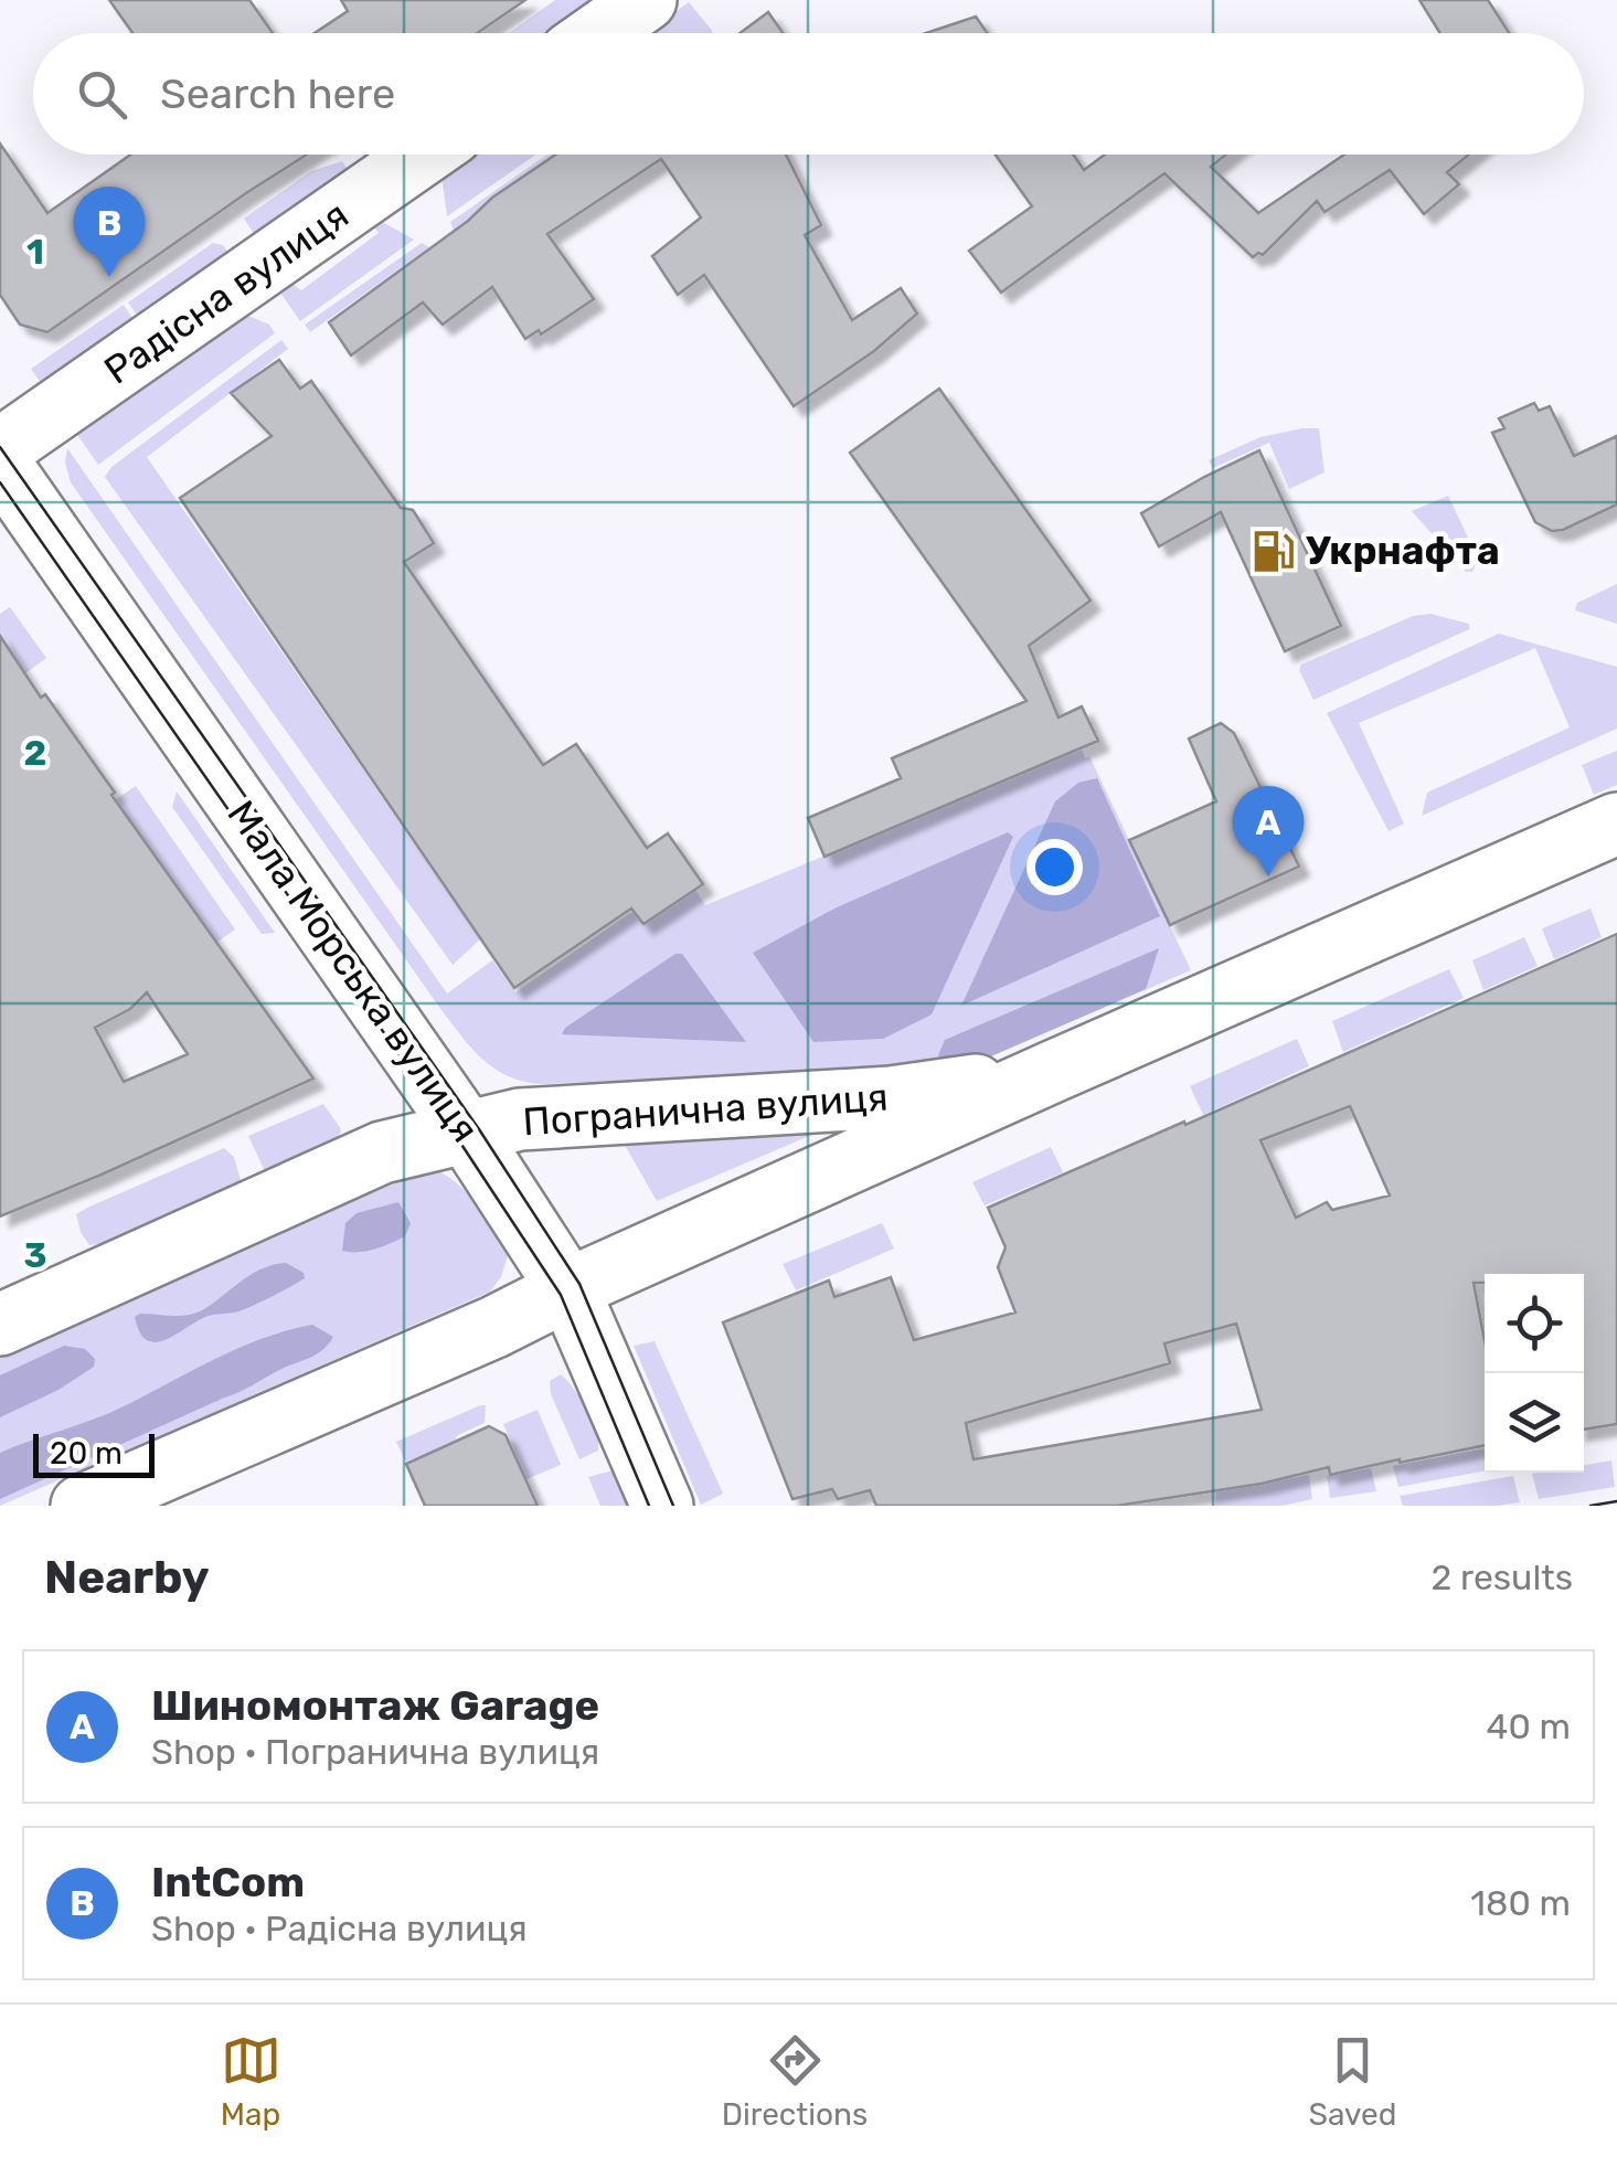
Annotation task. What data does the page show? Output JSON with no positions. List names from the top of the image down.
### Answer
{
  "streets": {
    "main road": ["Радісна вулиця", "Мала Морська вулиця", "Погранична вулиця"]
  },
  "crossings": [
    ["Мала Морська вулиця", "Погранична вулиця"]
  ],
  "places": {
    "fuel station": ["Укрнафта"]
  },
  "scale_bar": "20 m",
  "page": {
    "search": "Search here",
    "pins": ["B", "A"],
    "scale": "20 m",
    "heading": ["Nearby", "2 results"],
    "list": [
      {
        "mark": "A",
        "name": "Шиномонтаж Garage",
        "note": "Shop · Погранична вулиця",
        "value": "40 m"
      },
      {
        "mark": "B",
        "name": "IntCom",
        "note": "Shop · Радісна вулиця",
        "value": "180 m"
      }
    ],
    "nav": ["Map", "Directions", "Saved"]
  },
  "grid": {
    "rows": ["1", "2", "3"]
  }
}
